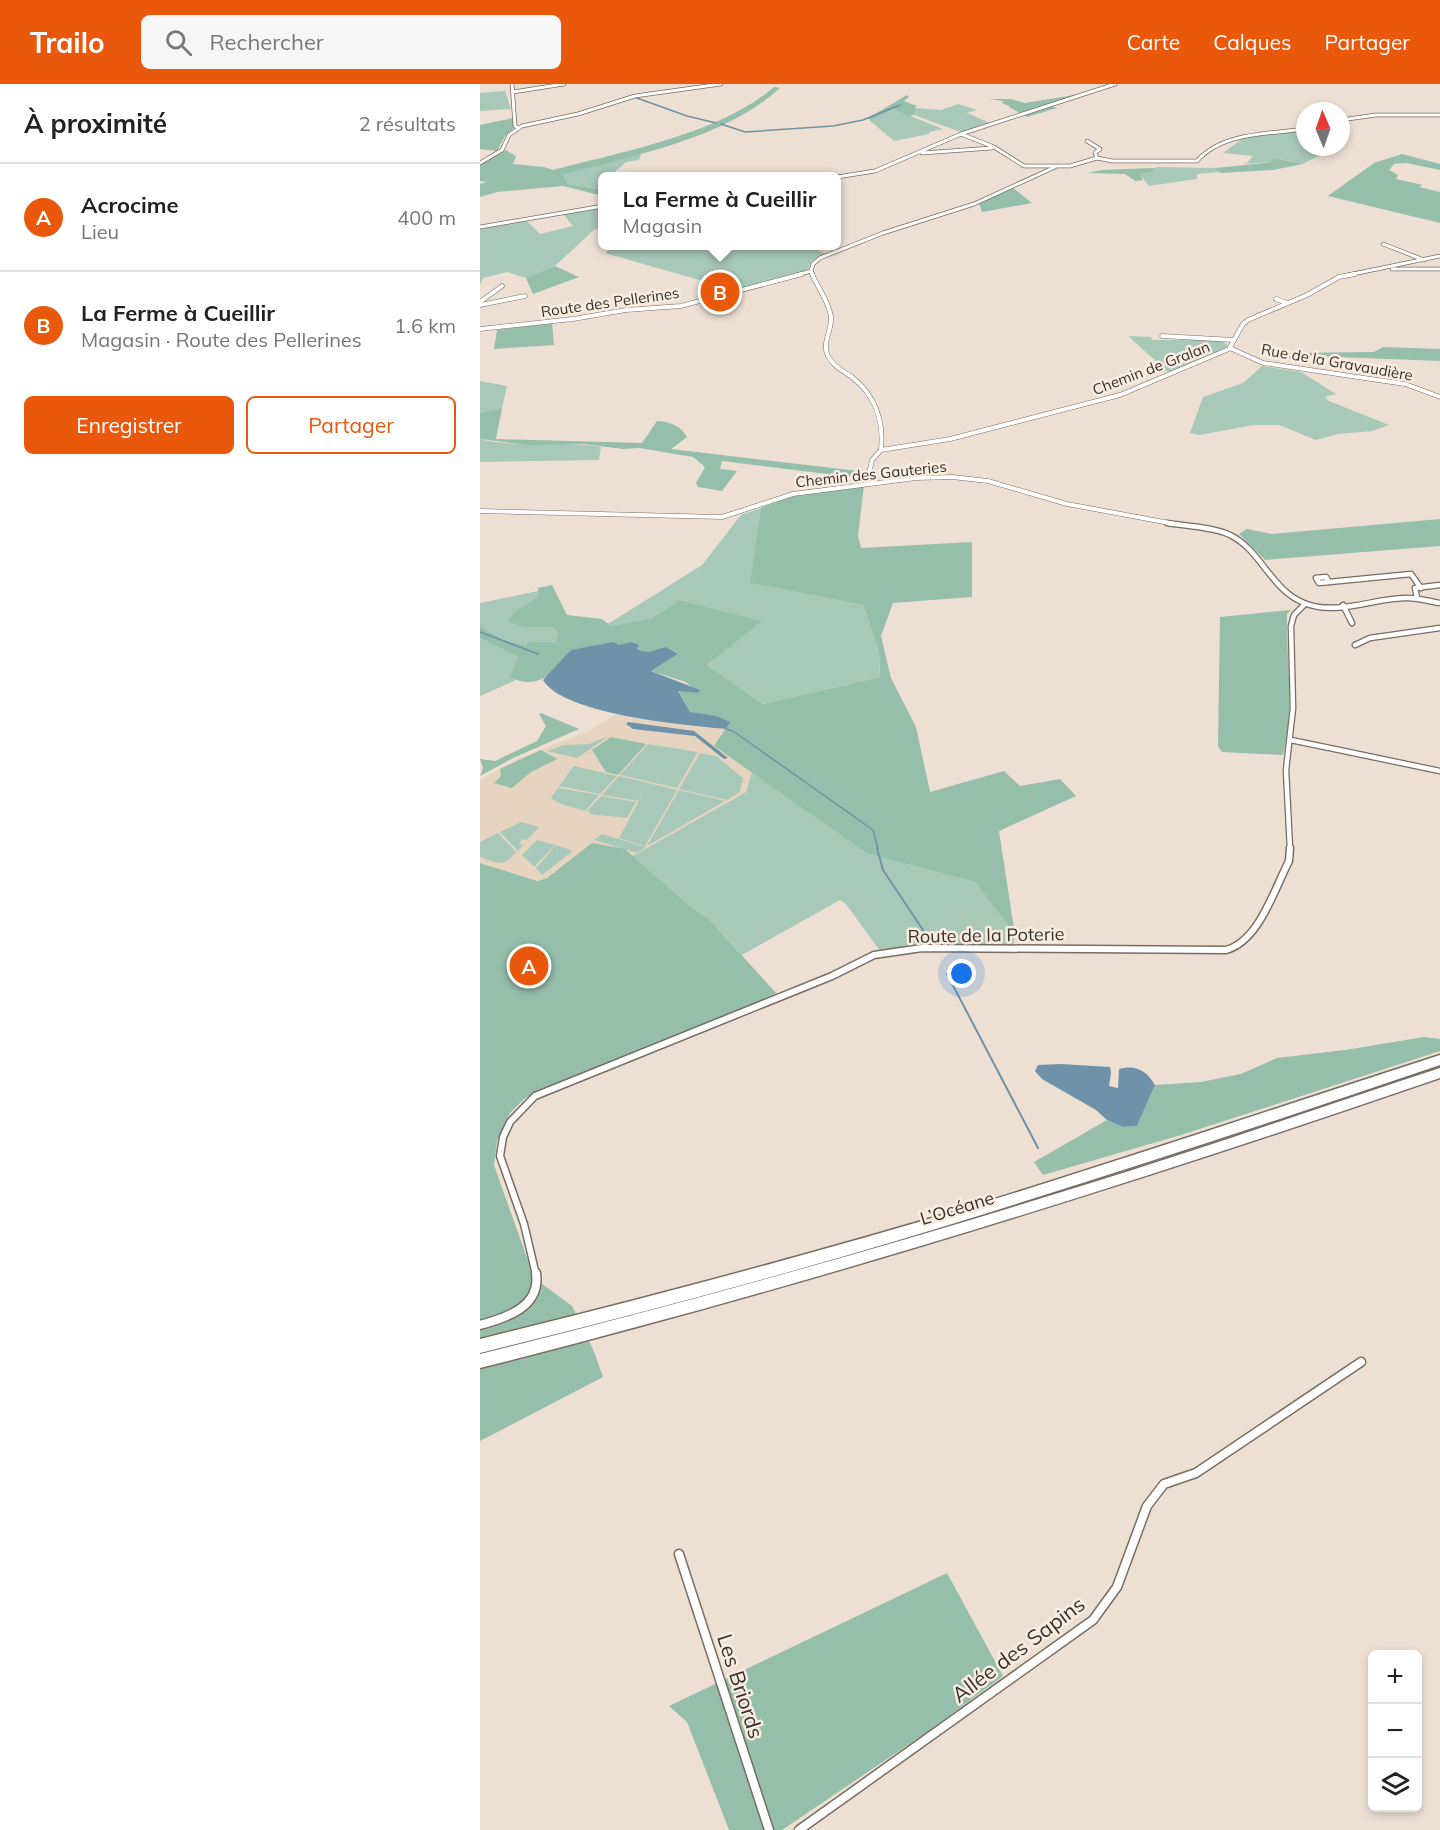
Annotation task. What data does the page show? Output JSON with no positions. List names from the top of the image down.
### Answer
{
  "streets": {
    "highway": ["L’Océane"],
    "street": [
      "Route des Pellerines",
      "Rue de la Gravaudière",
      "Chemin de Gralan",
      "Chemin des Gauteries",
      "Route de la Poterie",
      "Allée des Sapins",
      "Les Briords"
    ]
  },
  "crossings": [
    ["Rue de la Gravaudière", "Chemin de Gralan"],
    ["Chemin des Gauteries", "Route de la Poterie"]
  ],
  "north": "top",
  "page": {
    "header": "Trailo",
    "search": "Rechercher",
    "nav": ["Carte", "Calques", "Partager"],
    "heading": ["À proximité", "2 résultats"],
    "list": [
      {
        "mark": "A",
        "name": "Acrocime",
        "note": "Lieu",
        "value": "400 m"
      },
      {
        "mark": "B",
        "name": "La Ferme à Cueillir",
        "note": "Magasin · Route des Pellerines",
        "value": "1.6 km"
      }
    ],
    "popup": ["La Ferme à Cueillir", "Magasin"],
    "pins": ["B", "A"],
    "buttons": ["Enregistrer", "Partager"],
    "map_buttons": ["+", "−"]
  }
}
